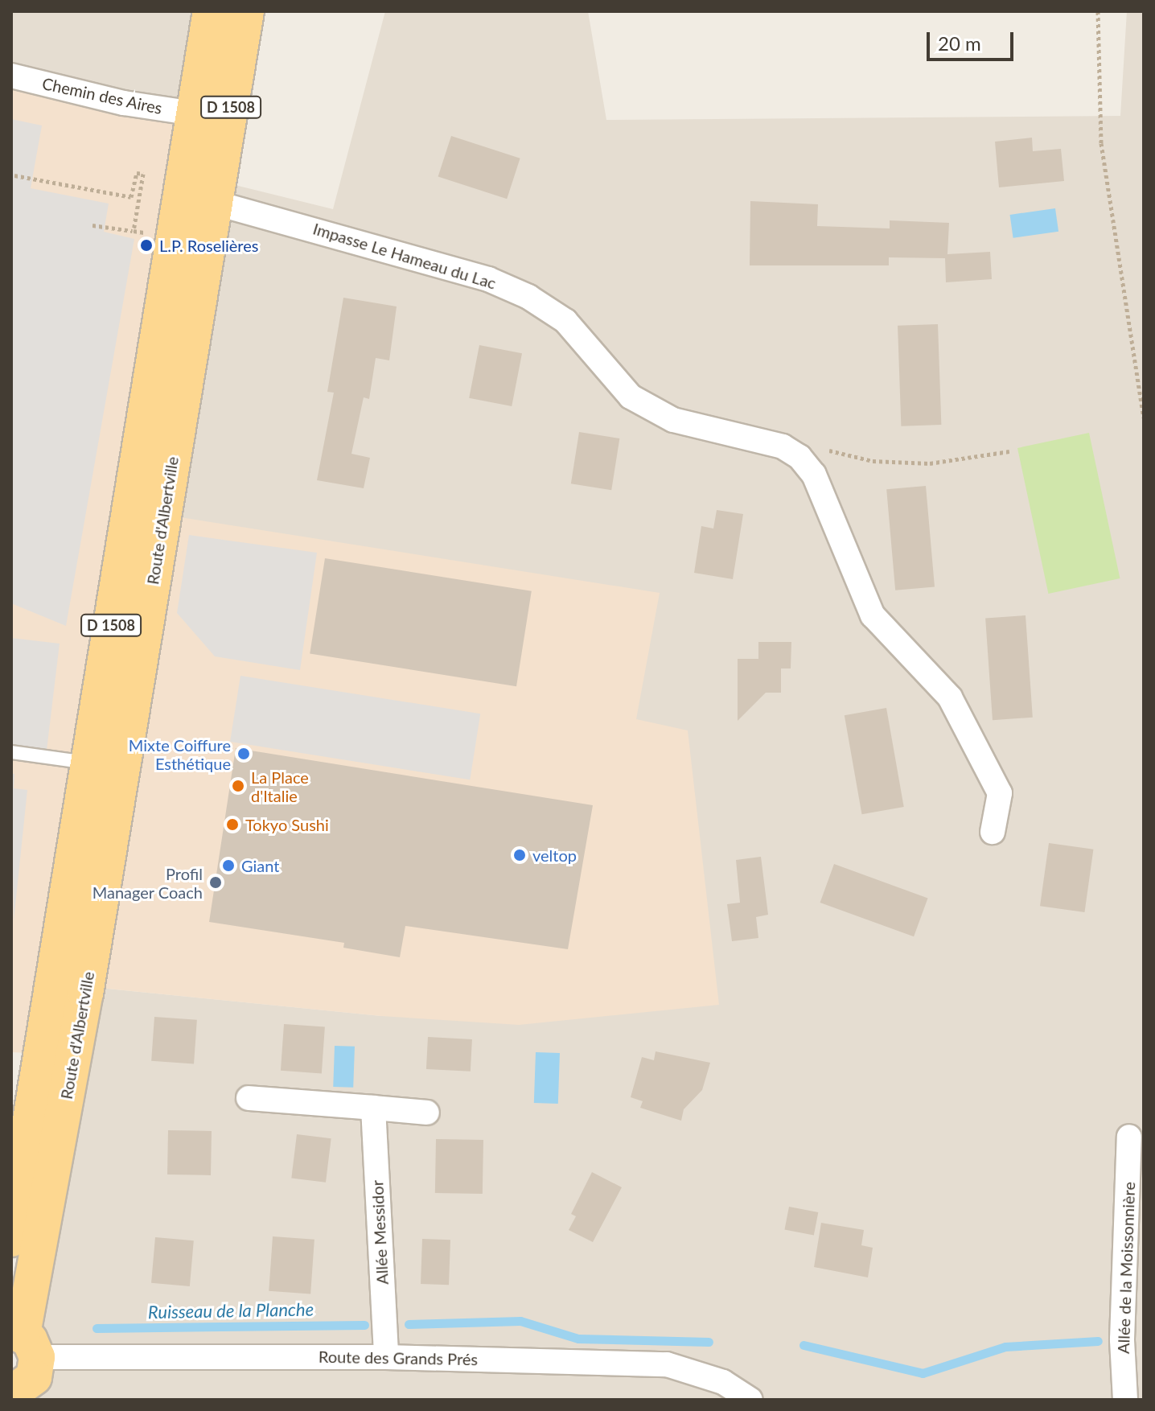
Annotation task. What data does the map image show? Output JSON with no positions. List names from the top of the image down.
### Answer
{
  "streets": {
    "main road": ["D 1508", "Route d'Albertville"],
    "street": [
      "Chemin des Aires",
      "Impasse Le Hameau du Lac",
      "Allée Messidor",
      "Allée de la Moissonnière",
      "Route des Grands Prés"
    ]
  },
  "crossings": [
    ["Chemin des Aires", "Route d'Albertville"],
    ["D 1508", "Route d'Albertville"],
    ["D 1508", "Route des Grands Prés"],
    ["Impasse Le Hameau du Lac", "Route d'Albertville"],
    ["Route d'Albertville", "Route des Grands Prés"],
    ["Allée Messidor", "Route des Grands Prés"]
  ],
  "water": ["Ruisseau de la Planche"],
  "places": [
    "L.P. Roselières",
    "Mixte Coiffure Esthétique",
    "La Place d'Italie",
    "Tokyo Sushi",
    "veltop",
    "Giant",
    "Profil Manager Coach"
  ],
  "scale_bar": "20 m"
}
